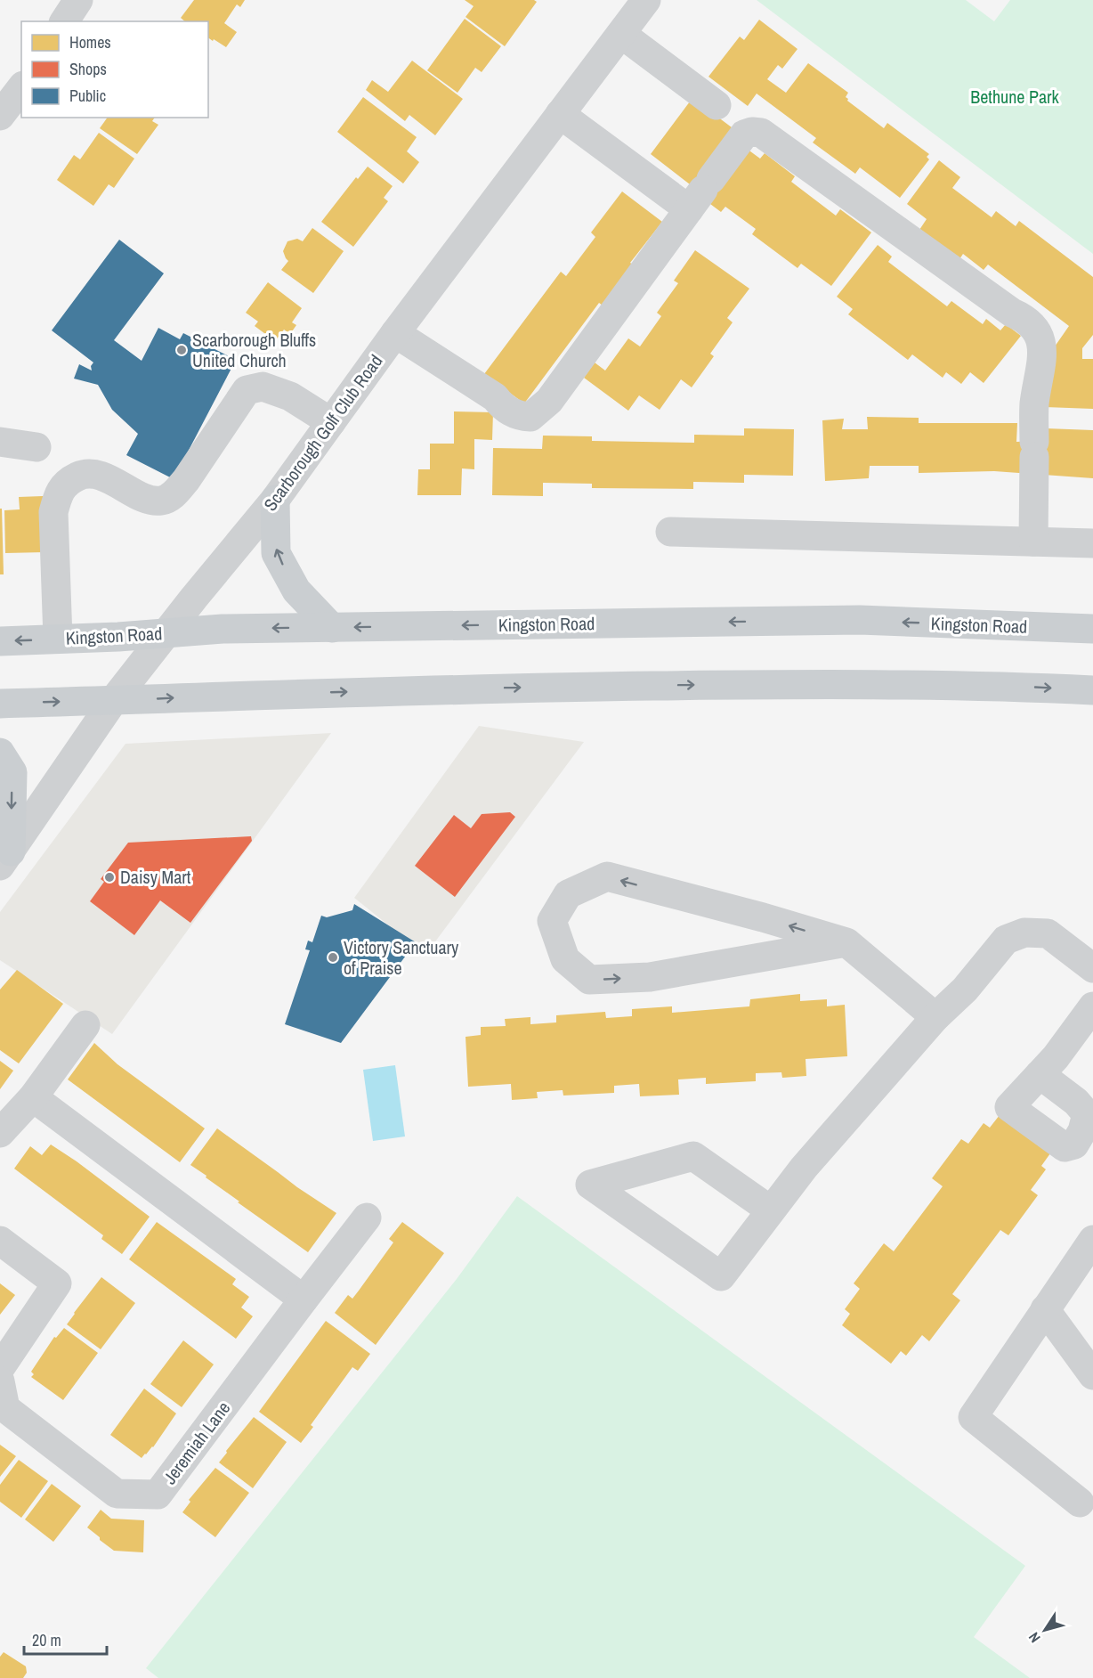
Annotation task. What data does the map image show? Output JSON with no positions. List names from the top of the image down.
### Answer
{
  "streets": {
    "main road": ["Kingston Road"],
    "street": ["Scarborough Golf Club Road", "Jeremiah Lane"]
  },
  "crossings": [
    ["Scarborough Golf Club Road", "Kingston Road"]
  ],
  "parks": ["Bethune Park"],
  "places": ["Scarborough Bluffs United Church", "Daisy Mart", "Victory Sanctuary of Praise"],
  "legend": ["Homes", "Shops", "Public"],
  "scale_bar": "20 m",
  "north": "bottom left"
}
